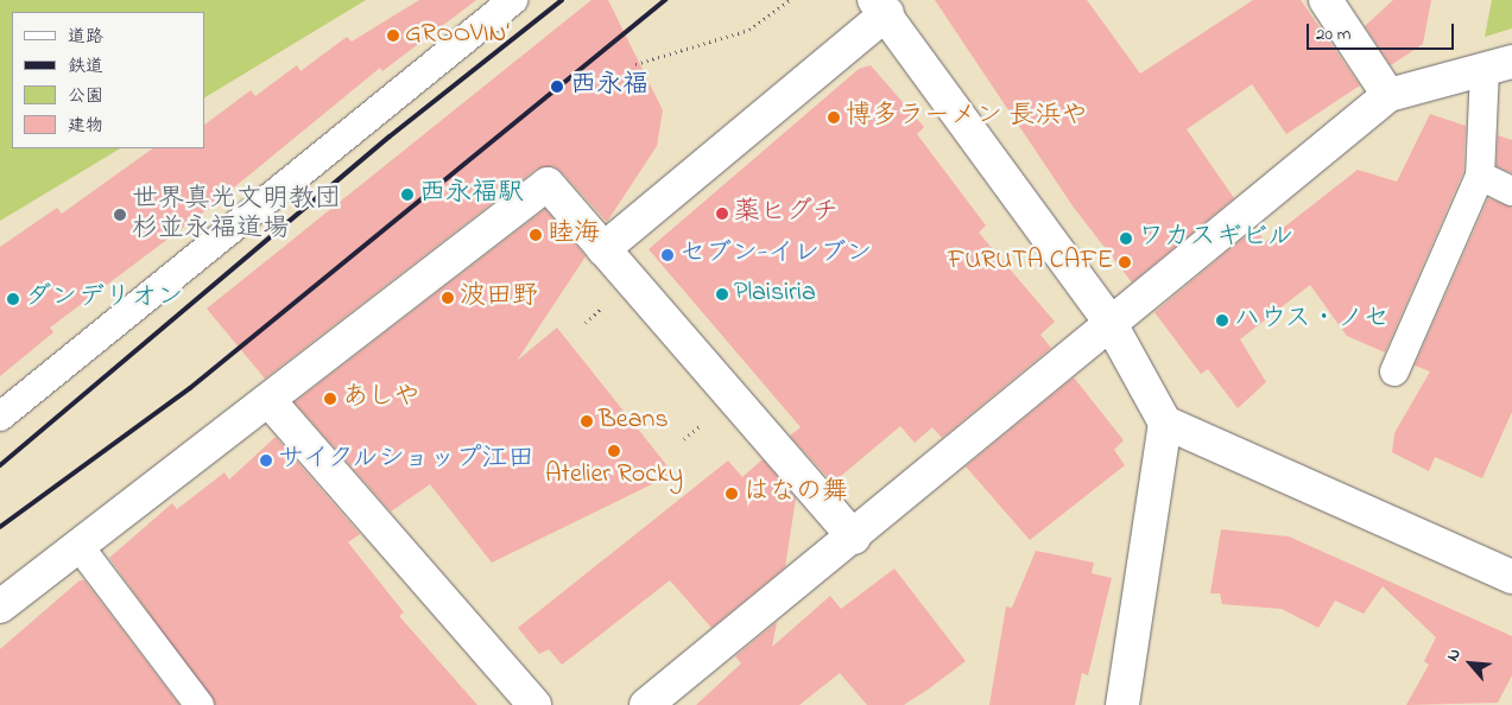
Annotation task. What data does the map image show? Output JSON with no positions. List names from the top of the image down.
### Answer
{
  "places": [
    "GROOVIN‘",
    "西永福",
    "博多ラーメン 長浜や",
    "西永福駅",
    "薬ヒグチ",
    "世界真光文明教団 杉並永福道場",
    "睦海",
    "ワカスギビル",
    "セブン-イレブン",
    "FURUTA CAFE",
    "Plaisiria",
    "波田野",
    "ダンデリオン",
    "ハウス・ノセ",
    "あしや",
    "Beans",
    "Atelier Rocky",
    "サイクルショップ江田",
    "はなの舞"
  ],
  "legend": [
    "道路",
    "鉄道",
    "公園",
    "建物"
  ],
  "scale_bar": "20 m",
  "north": "top left"
}
